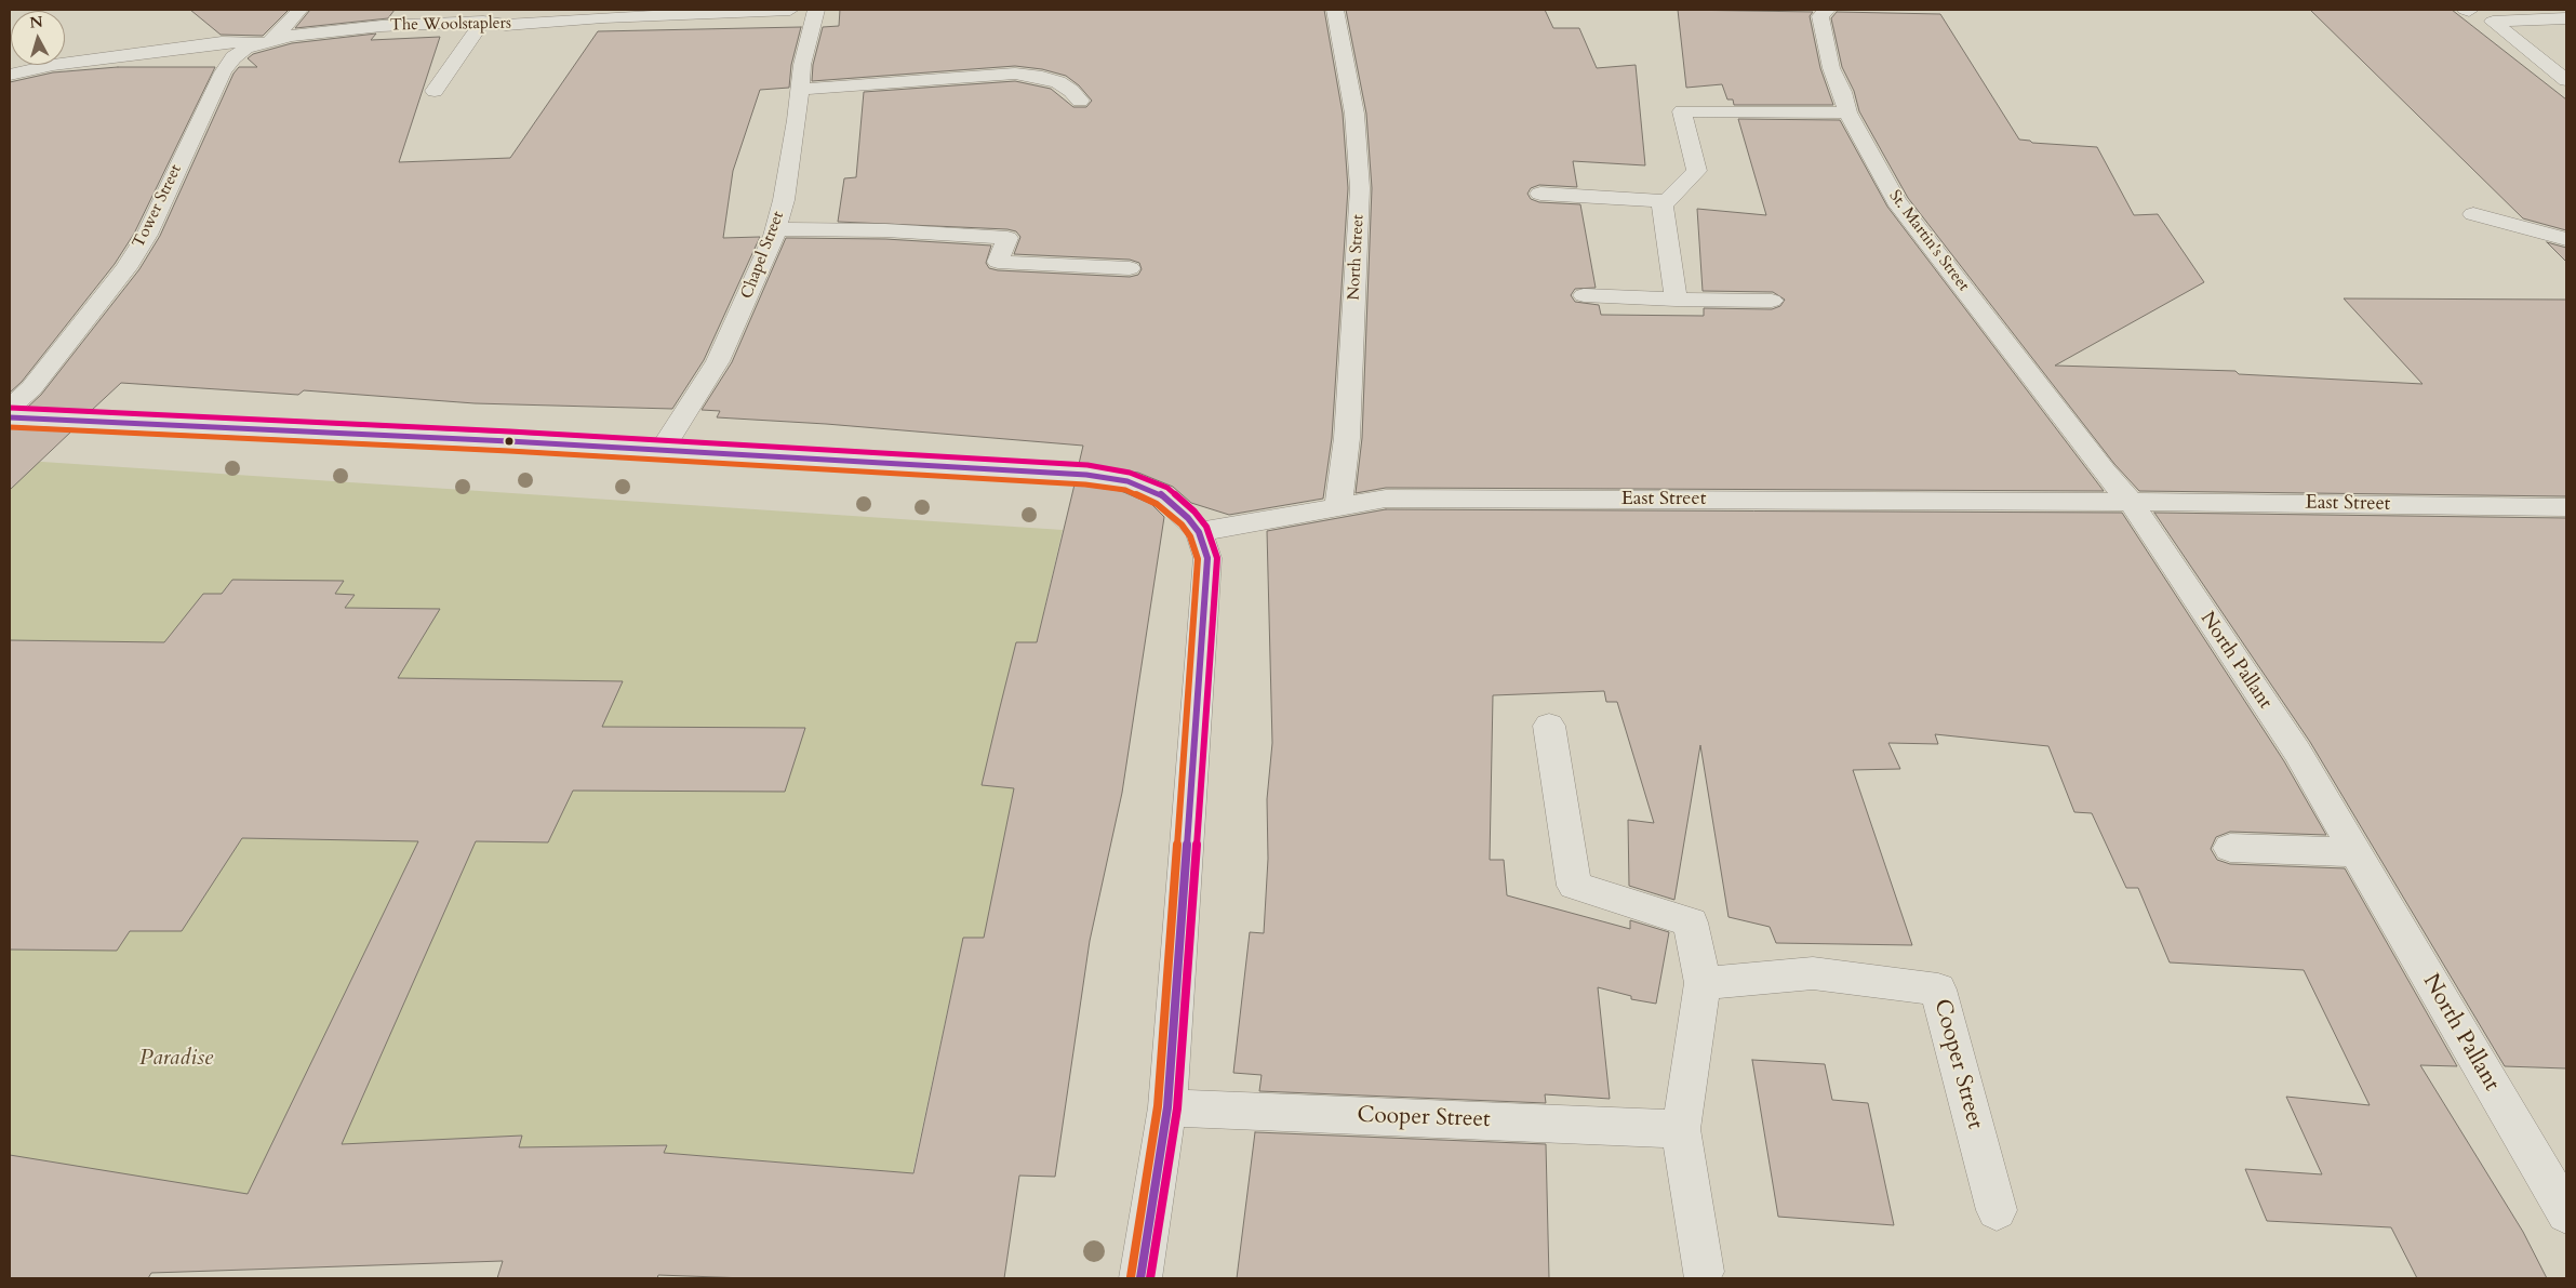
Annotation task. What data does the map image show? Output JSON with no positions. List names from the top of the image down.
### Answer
{
  "streets": {
    "street": [
      "The Woolstaplers",
      "Tower Street",
      "St. Martin's Street",
      "Chapel Street",
      "North Street",
      "East Street",
      "North Pallant",
      "Cooper Street"
    ]
  },
  "crossings": [
    ["The Woolstaplers", "Tower Street"],
    ["St. Martin's Street", "East Street"],
    ["St. Martin's Street", "North Pallant"],
    ["North Street", "East Street"],
    ["East Street", "North Pallant"]
  ],
  "parks": ["Paradise"],
  "north": "top"
}
